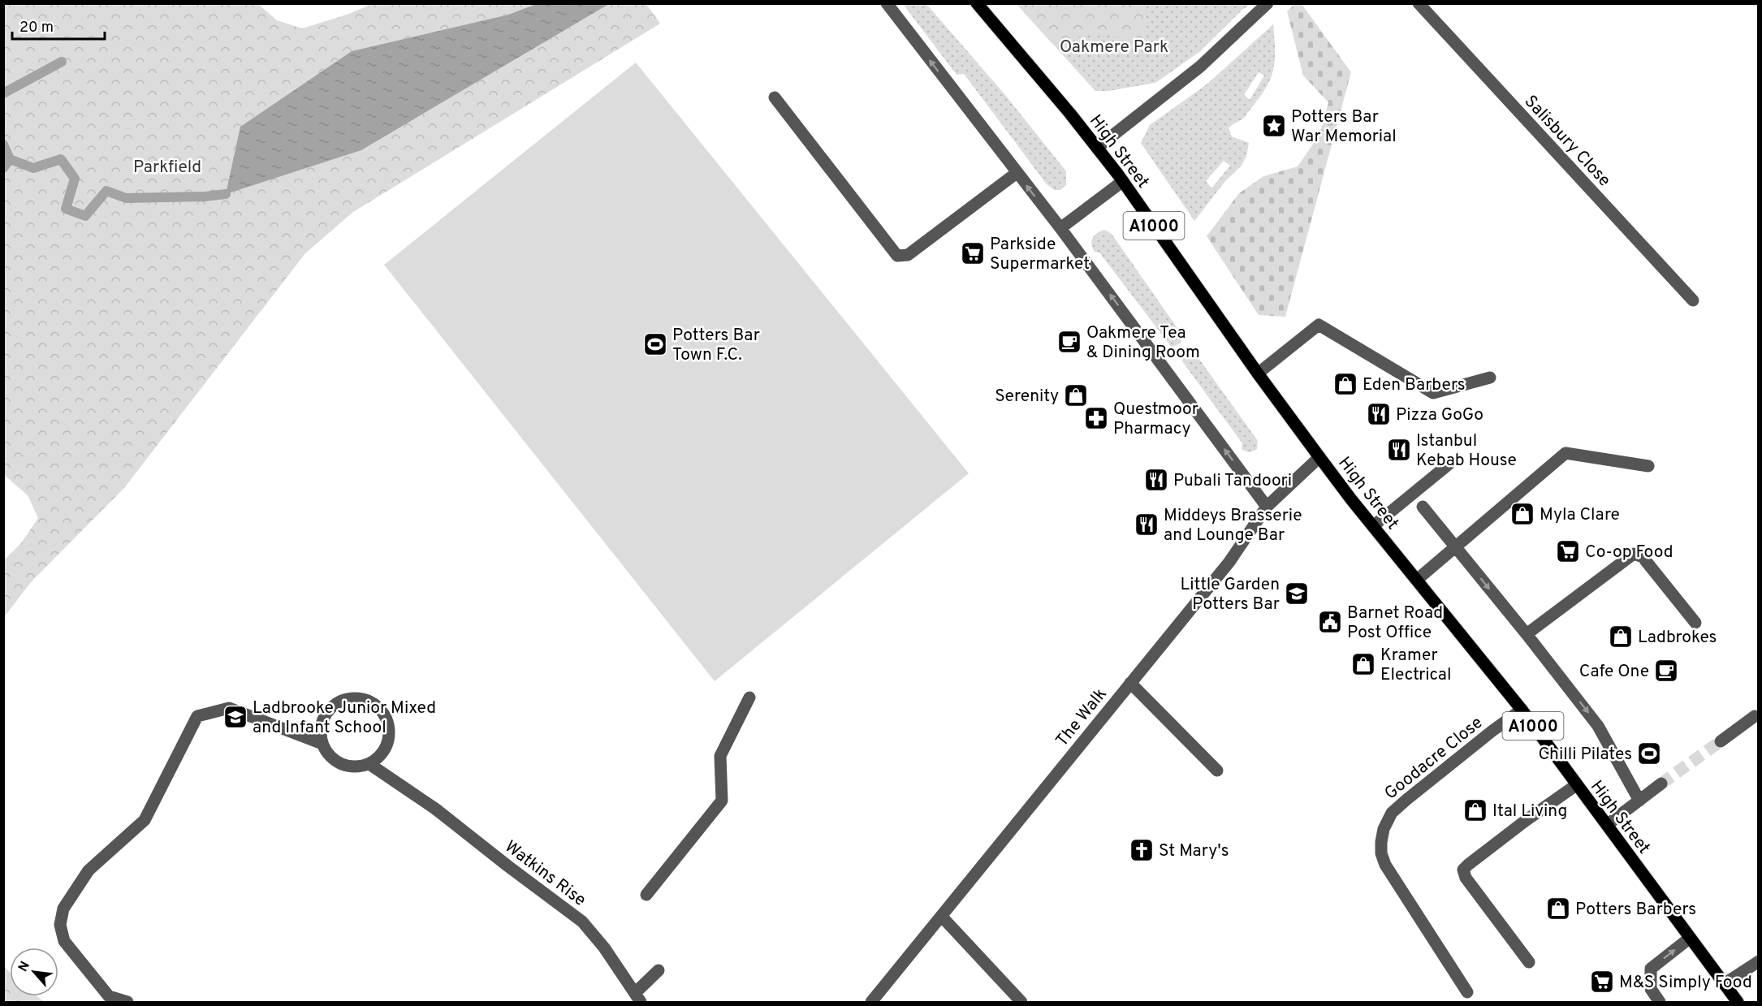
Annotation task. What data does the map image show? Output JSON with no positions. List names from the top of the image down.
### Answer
{
  "streets": {
    "main road": ["High Street", "A1000"],
    "street": [
      "Salisbury Close",
      "The Walk",
      "Goodacre Close",
      "Watkins Rise"
    ]
  },
  "crossings": [
    ["High Street", "The Walk"],
    ["High Street", "Goodacre Close"]
  ],
  "parks": ["Oakmere Park", "Parkfield"],
  "places": {
    "place": ["Potters Bar War Memorial"],
    "supermarket": ["Parkside Supermarket", "Co-op Food", "M&S Simply Food"],
    "cafe": ["Oakmere Tea & Dining Room", "Cafe One"],
    "sports": ["Potters Bar Town F.C.", "Chilli Pilates"],
    "shop": [
      "Eden Barbers",
      "Serenity",
      "Myla Clare",
      "Ladbrokes",
      "Kramer Electrical",
      "Ital Living",
      "Potters Barbers"
    ],
    "restaurant": [
      "Pizza GoGo",
      "Istanbul Kebab House",
      "Pubali Tandoori",
      "Middeys Brasserie and Lounge Bar"
    ],
    "pharmacy": ["Questmoor Pharmacy"],
    "school or university": ["Little Garden Potters Bar", "Ladbrooke Junior Mixed and Infant School"],
    "public building": ["Barnet Road Post Office"],
    "church": ["St Mary's"]
  },
  "scale_bar": "20 m",
  "north": "top left"
}
